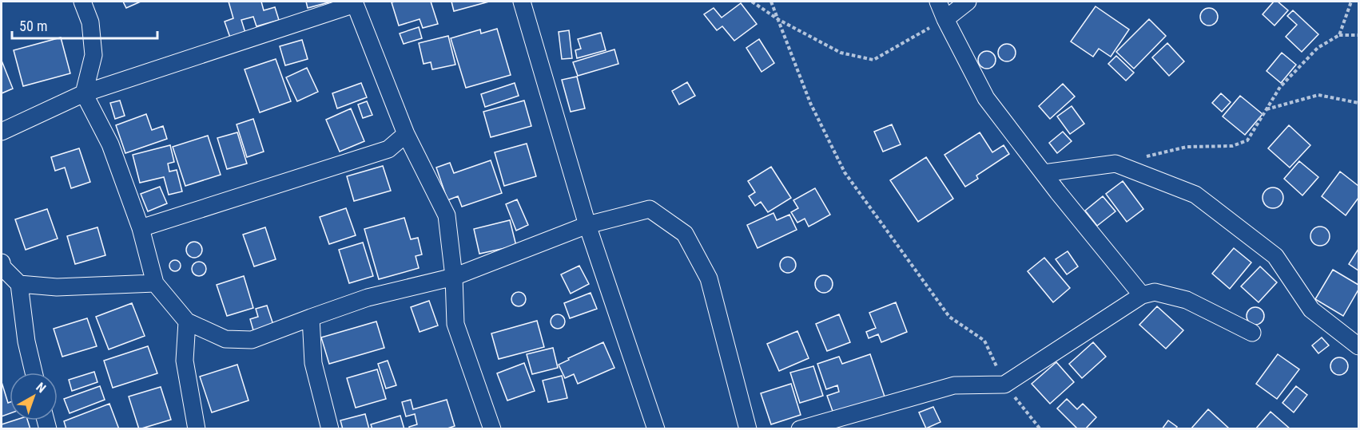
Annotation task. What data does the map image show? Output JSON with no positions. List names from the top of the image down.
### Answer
{
  "scale_bar": "50 m",
  "north": "top right"
}
